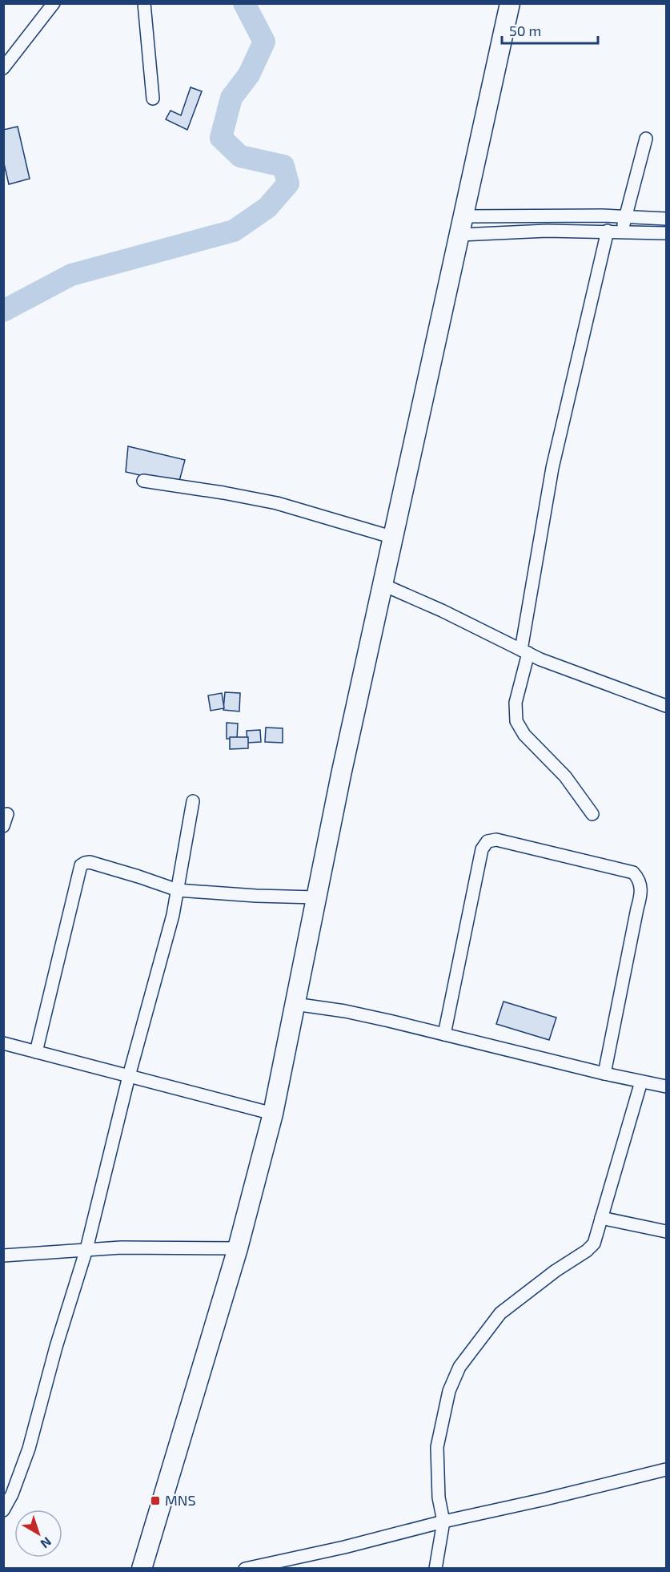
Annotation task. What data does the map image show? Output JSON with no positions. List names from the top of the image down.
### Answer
{
  "places": {
    "transit": ["MNS"]
  },
  "scale_bar": "50 m",
  "north": "bottom right"
}
